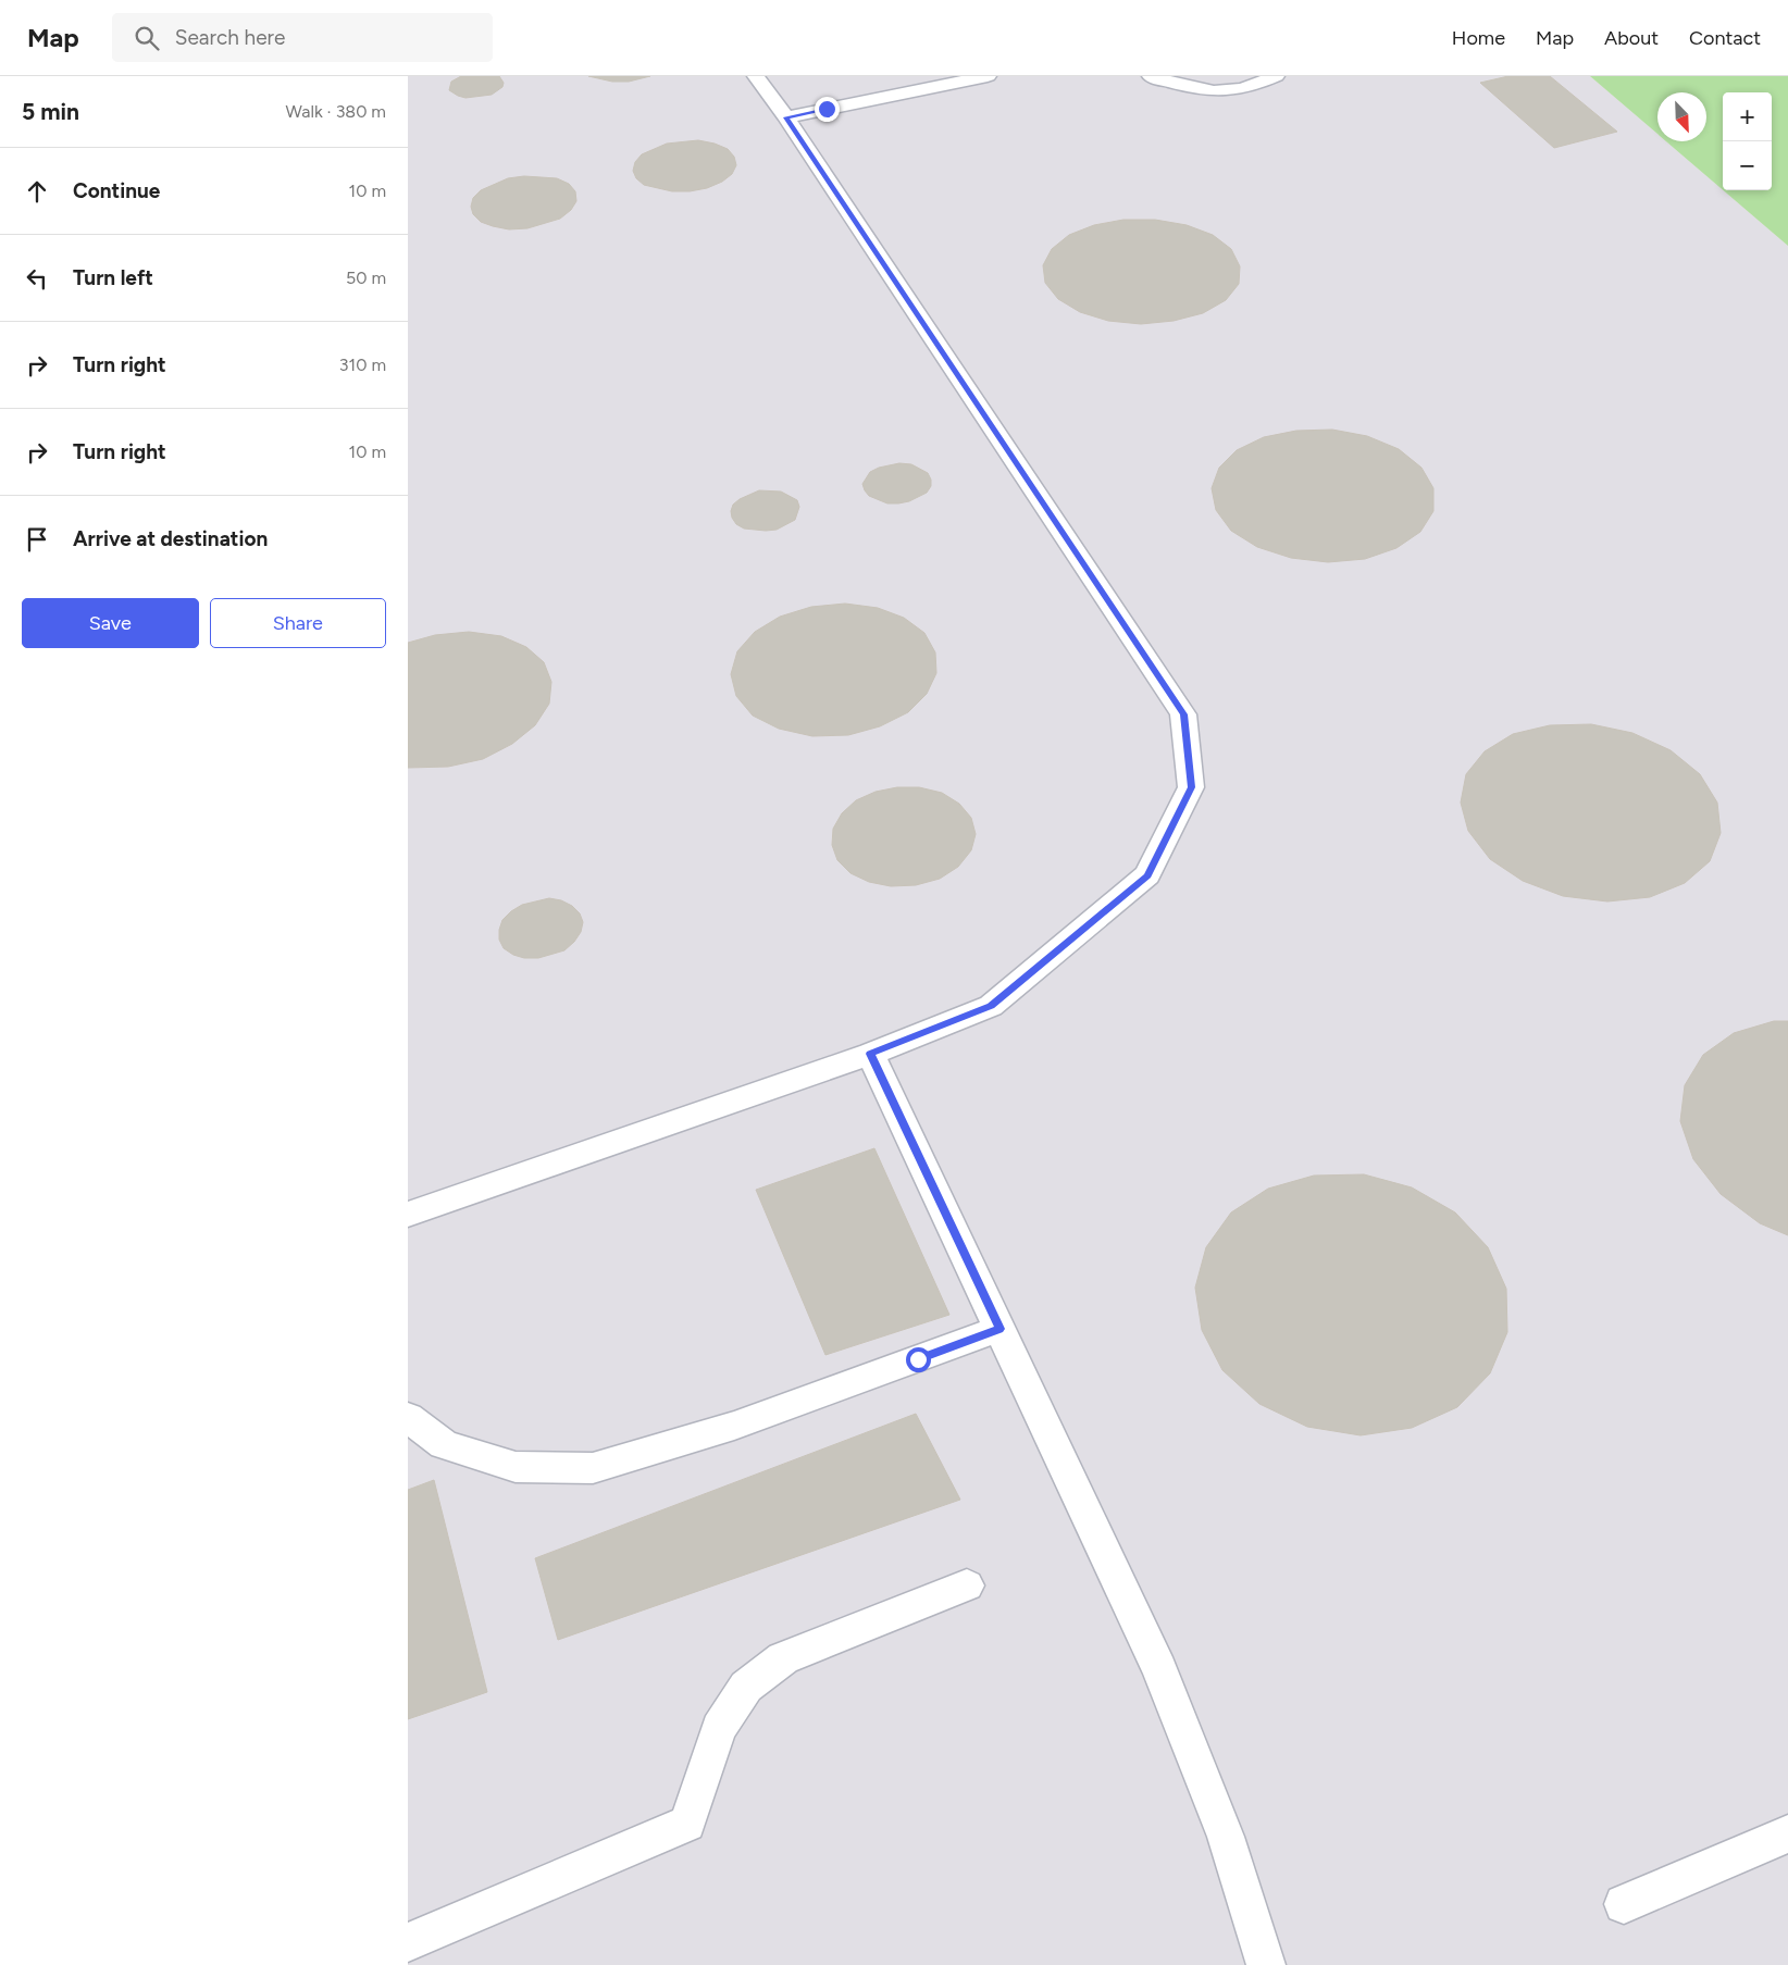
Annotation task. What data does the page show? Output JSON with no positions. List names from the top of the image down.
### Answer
{
  "north": "bottom right",
  "page": {
    "header": "Map",
    "search": "Search here",
    "nav": [
      "Home",
      "Map",
      "About",
      "Contact"
    ],
    "heading": ["5 min", "Walk · 380 m"],
    "map_buttons": ["+", "−"],
    "list": [
      ["Continue", "10 m"],
      ["Turn left", "50 m"],
      ["Turn right", "310 m"],
      ["Turn right", "10 m"],
      "Arrive at destination"
    ],
    "buttons": ["Save", "Share"]
  }
}
